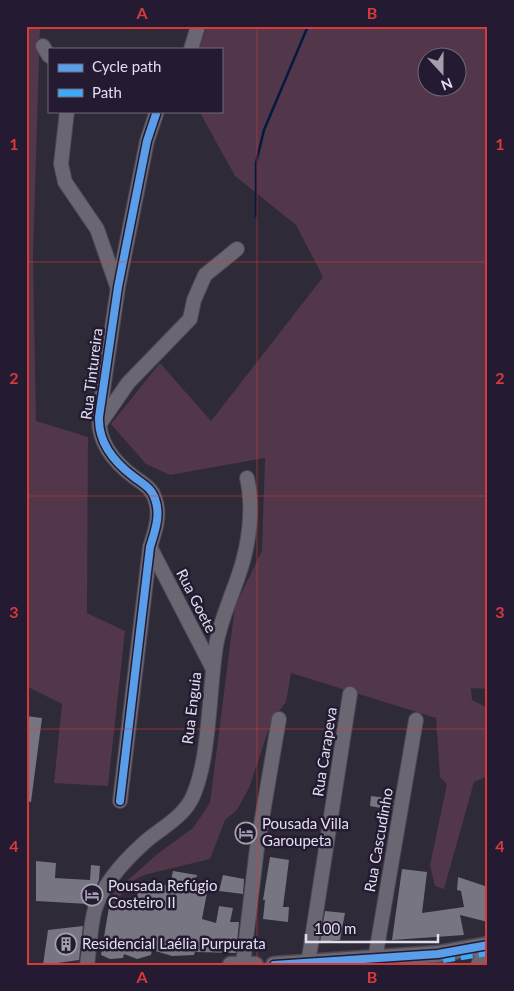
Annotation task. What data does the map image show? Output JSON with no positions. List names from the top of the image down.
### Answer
{
  "streets": {
    "street": [
      "Rua Tintureira",
      "Rua Goete",
      "Rua Enguia",
      "Rua Carapeva",
      "Rua Cascudinho"
    ]
  },
  "crossings": [
    ["Rua Tintureira", "Rua Goete"],
    ["Rua Goete", "Rua Enguia"]
  ],
  "places": {
    "hotel": ["Pousada Villa Garoupeta", "Pousada Refúgio Costeiro II"],
    "building": ["Residencial Laélia Purpurata"]
  },
  "legend": ["Cycle path", "Path"],
  "scale_bar": "100 m",
  "north": "bottom",
  "grid": {
    "columns": ["A", "B"],
    "rows": [
      "1",
      "2",
      "3",
      "4"
    ]
  }
}
